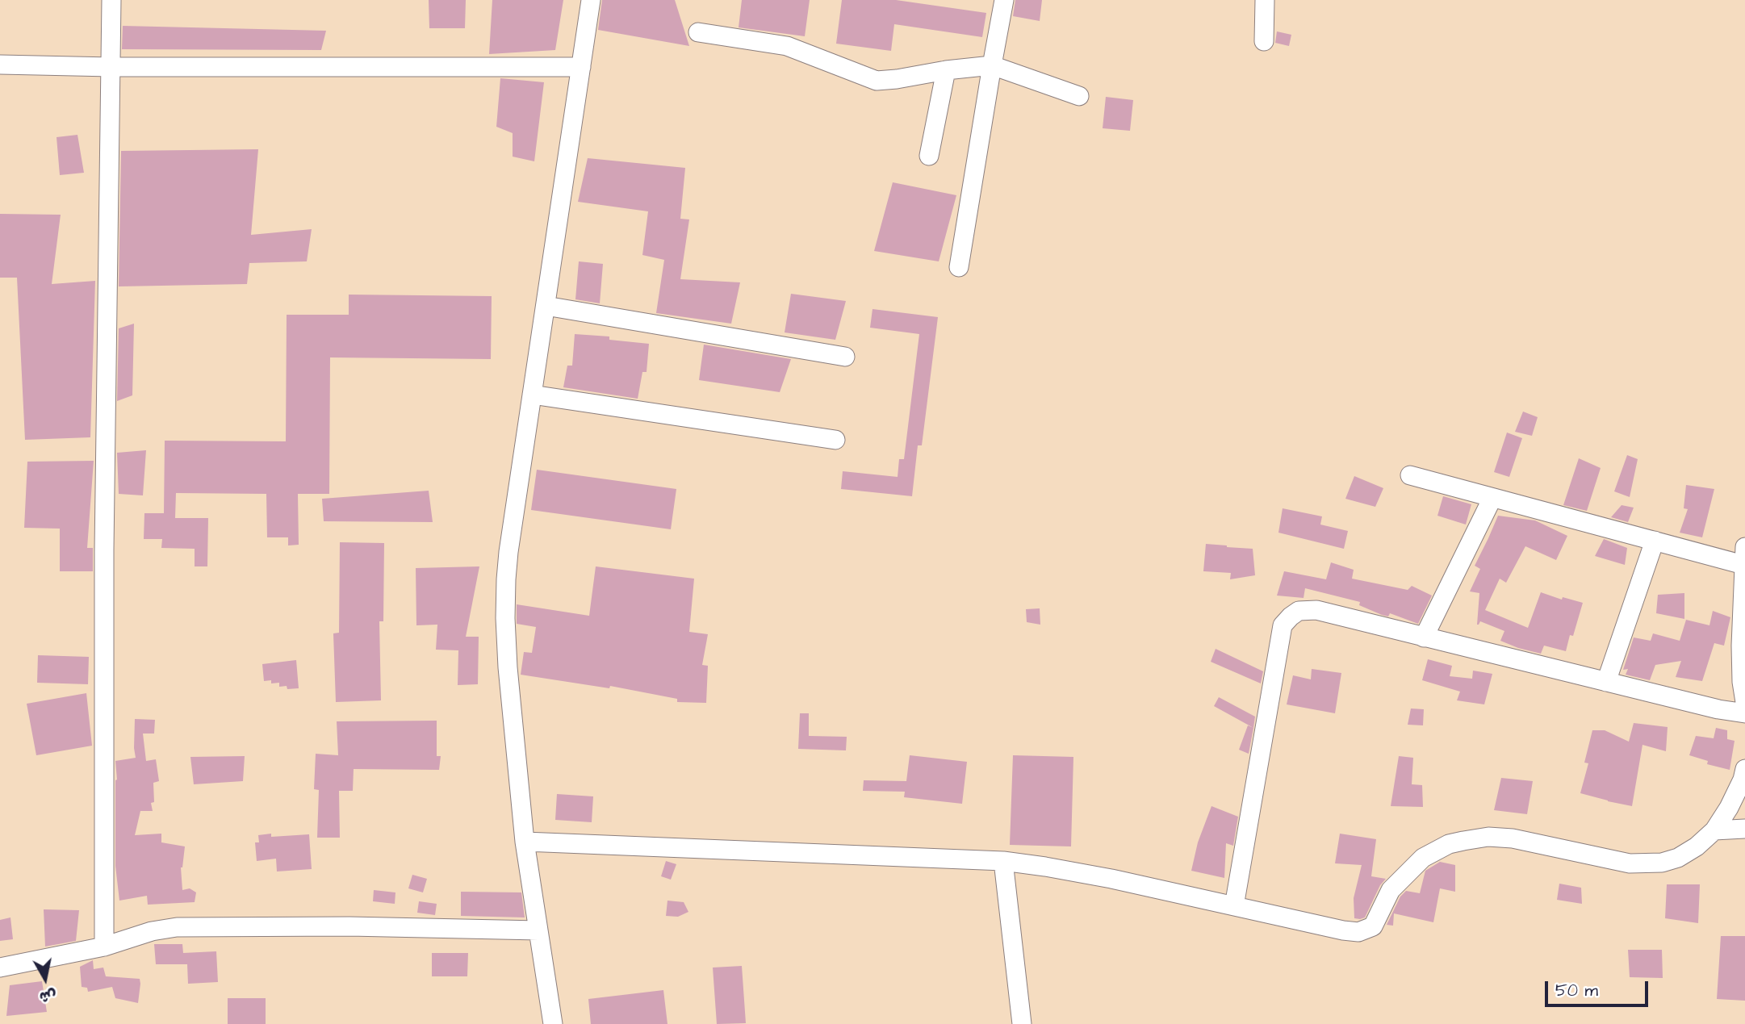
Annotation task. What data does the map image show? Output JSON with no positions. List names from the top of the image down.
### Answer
{
  "scale_bar": "50 m",
  "north": "bottom"
}
